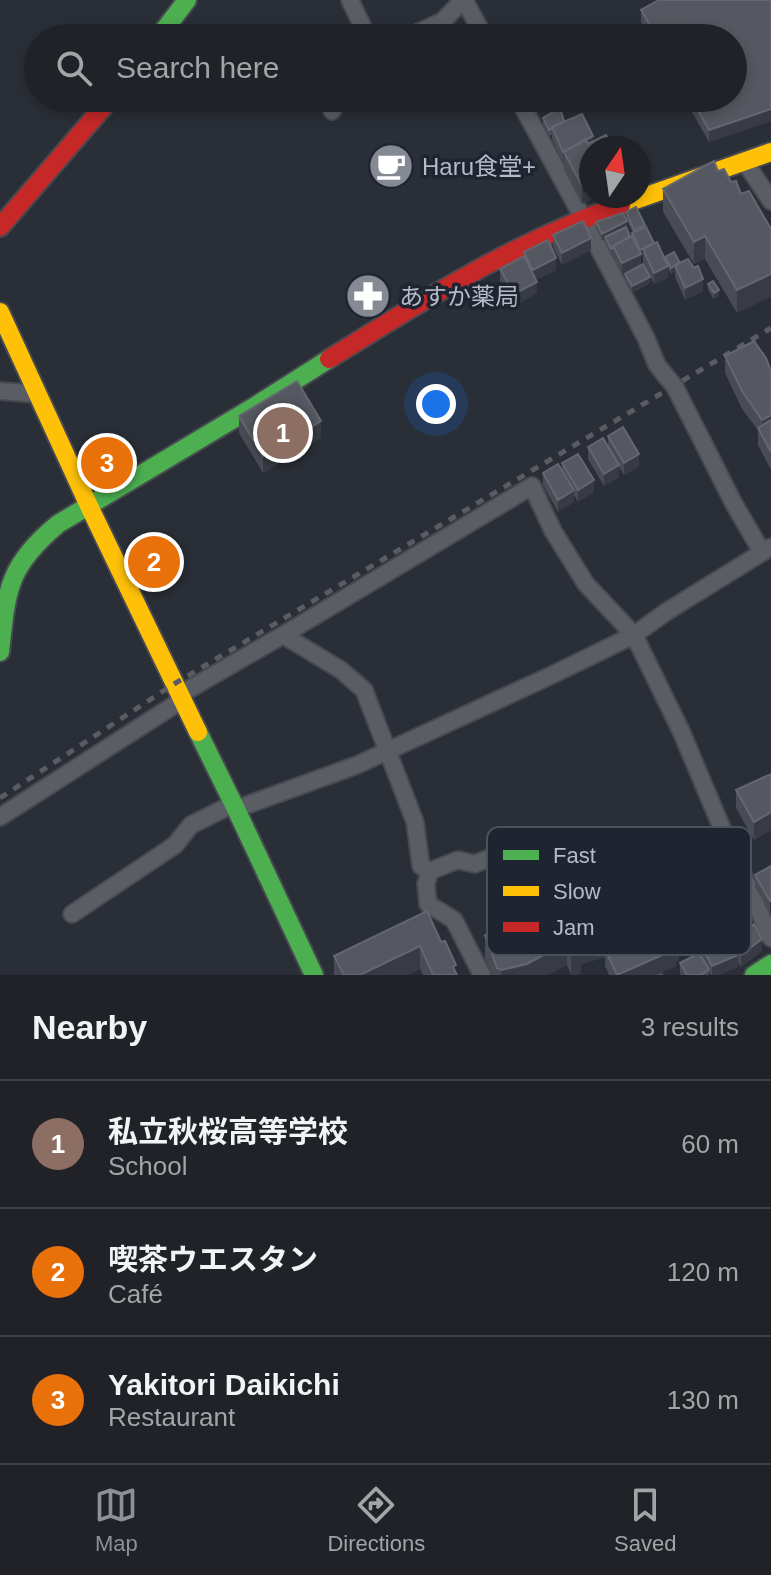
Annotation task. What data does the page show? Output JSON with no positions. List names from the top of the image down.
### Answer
{
  "places": {
    "cafe": ["Haru食堂+"],
    "pharmacy": ["あすか薬局"]
  },
  "legend": ["Fast", "Slow", "Jam"],
  "north": "top",
  "page": {
    "search": "Search here",
    "pins": ["1", "3", "2"],
    "heading": ["Nearby", "3 results"],
    "list": [
      {
        "mark": "1",
        "name": "私立秋桜高等学校",
        "note": "School",
        "value": "60 m"
      },
      {
        "mark": "2",
        "name": "喫茶ウエスタン",
        "note": "Café",
        "value": "120 m"
      },
      {
        "mark": "3",
        "name": "Yakitori Daikichi",
        "note": "Restaurant",
        "value": "130 m"
      }
    ],
    "nav": ["Map", "Directions", "Saved"]
  }
}
